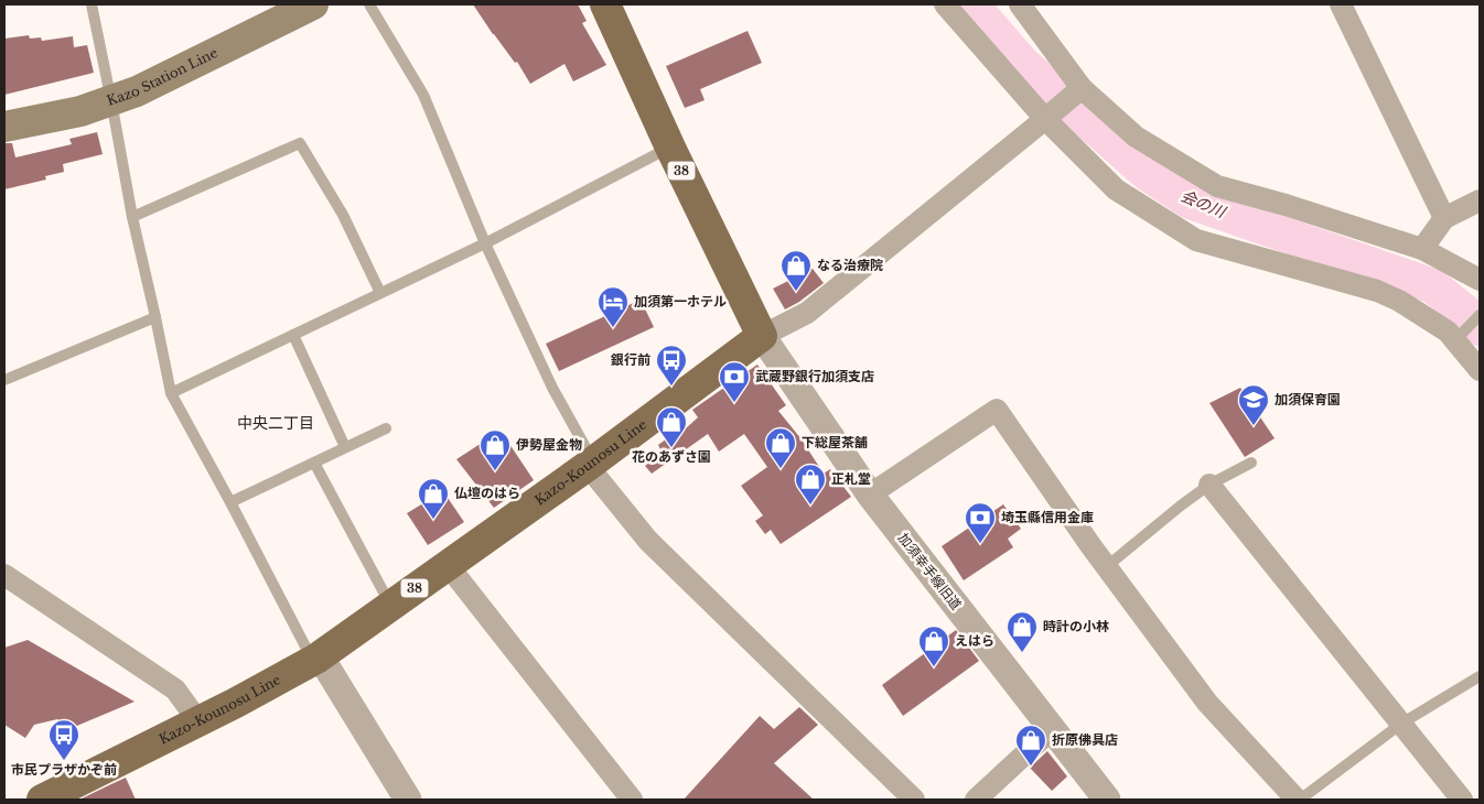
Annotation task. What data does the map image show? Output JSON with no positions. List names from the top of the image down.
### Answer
{
  "streets": {
    "main road": ["Kazo Station Line", "38", "Kazo-Kounosu Line"],
    "street": ["加須幸手線旧道"]
  },
  "crossings": [
    ["38", "Kazo-Kounosu Line"],
    ["38", "加須幸手線旧道"],
    ["Kazo-Kounosu Line", "加須幸手線旧道"]
  ],
  "districts": ["中央二丁目"],
  "water": ["会の川"],
  "places": {
    "shop": [
      "なる治療院",
      "花のあずさ園",
      "下総屋茶舗",
      "伊勢屋金物",
      "正札堂",
      "仏壇のはら",
      "時計の小林",
      "えはら",
      "折原佛具店"
    ],
    "hotel": ["加須第一ホテル"],
    "bus stop": ["銀行前", "市民プラザかぞ前"],
    "bank": ["武蔵野銀行加須支店", "埼玉縣信用金庫"],
    "school or university": ["加須保育園"]
  }
}
